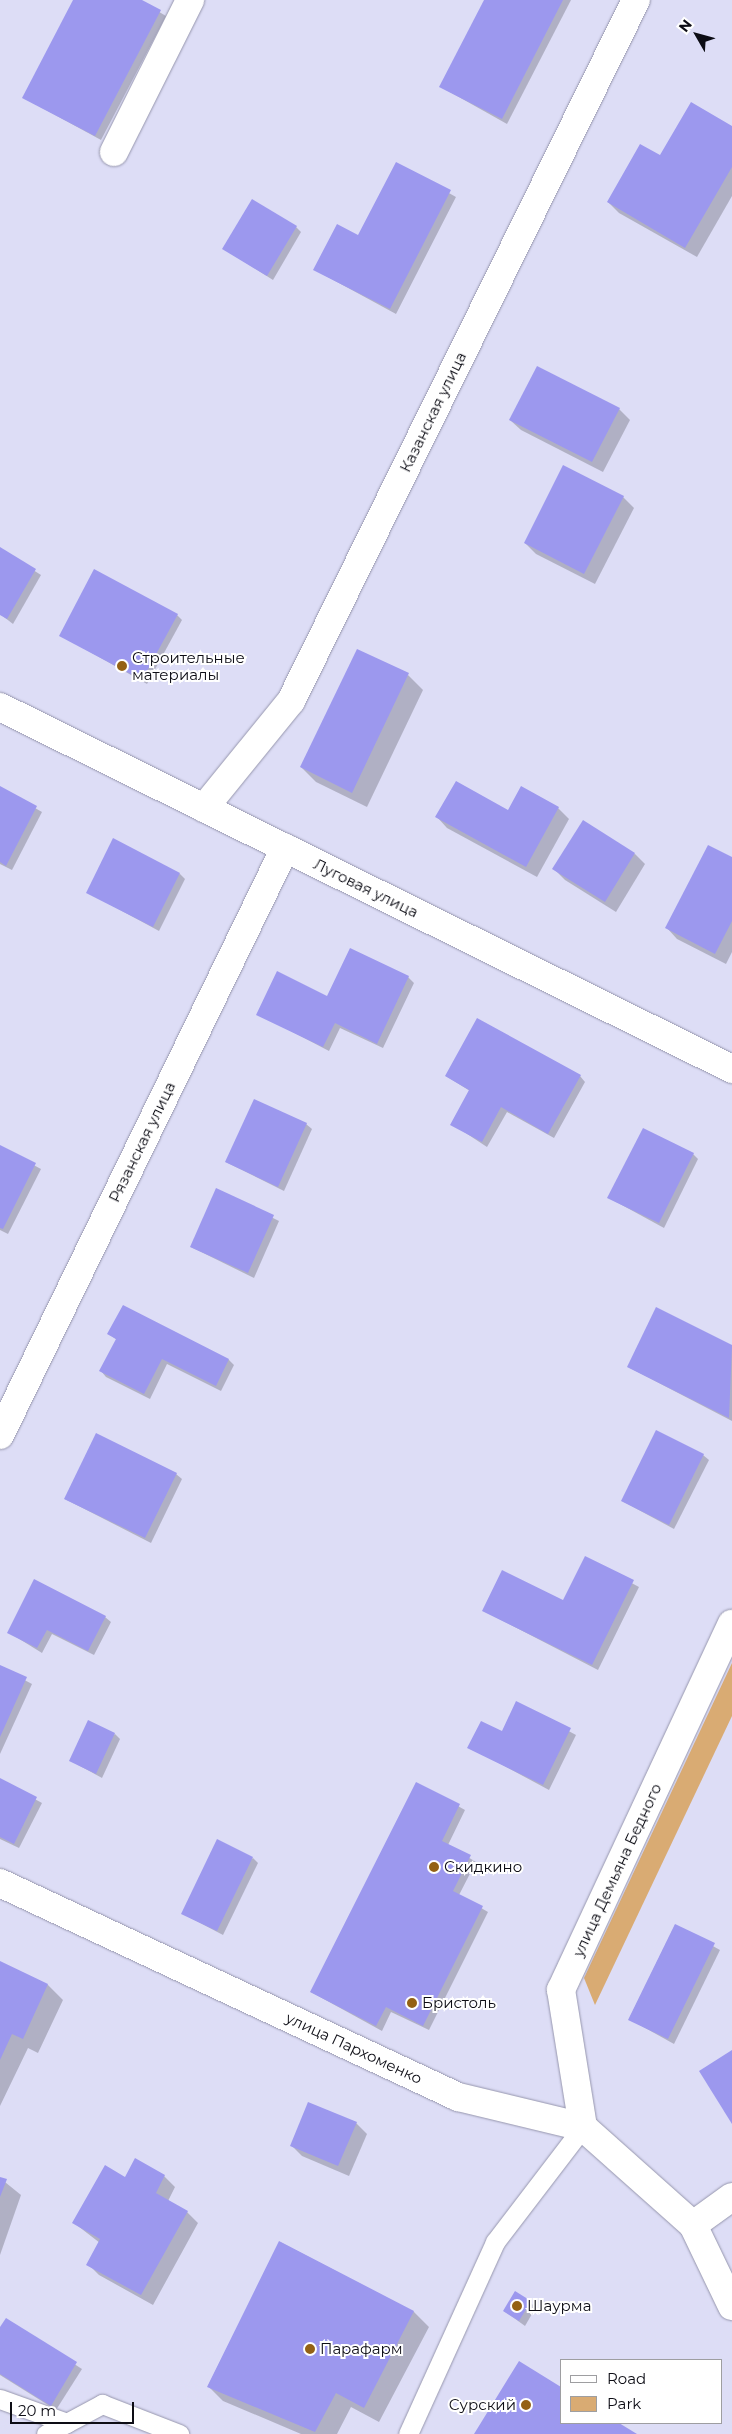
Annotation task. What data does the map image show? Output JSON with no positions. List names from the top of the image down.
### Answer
{
  "streets": {
    "street": [
      "Казанская улица",
      "Луговая улица",
      "Рязанская улица",
      "улица Демьяна Бедного",
      "улица Пархоменко"
    ]
  },
  "crossings": [
    ["Казанская улица", "Луговая улица"],
    ["Луговая улица", "Рязанская улица"],
    ["улица Демьяна Бедного", "улица Пархоменко"]
  ],
  "places": [
    "Строительные материалы",
    "Скидкино",
    "Бристоль",
    "Шаурма",
    "Парафарм",
    "Сурский"
  ],
  "legend": ["Road", "Park"],
  "scale_bar": "20 m",
  "north": "top left"
}
